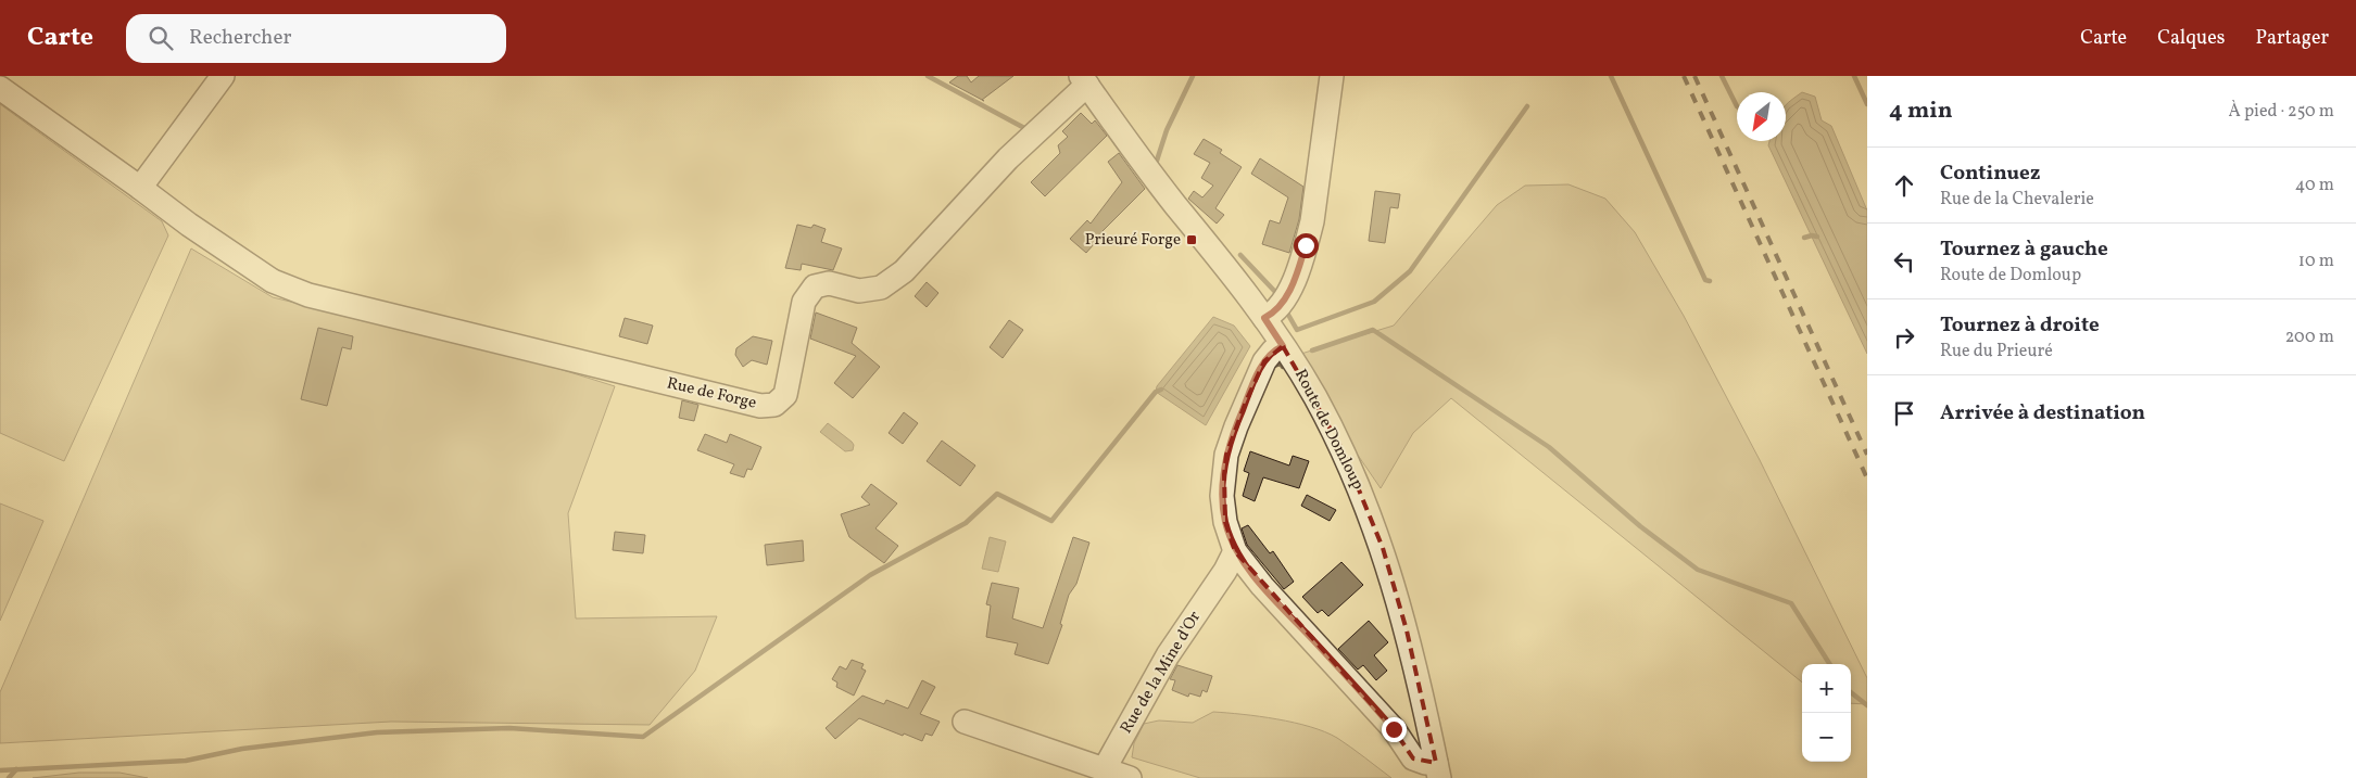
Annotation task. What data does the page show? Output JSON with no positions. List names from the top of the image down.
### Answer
{
  "streets": {
    "street": ["Rue de Forge", "Route de Domloup", "Rue de la Mine d'Or"]
  },
  "crossings": [
    ["Rue de Forge", "Route de Domloup"]
  ],
  "places": {
    "transit": ["Prieuré Forge"]
  },
  "north": "bottom left",
  "page": {
    "header": "Carte",
    "search": "Rechercher",
    "nav": ["Carte", "Calques", "Partager"],
    "heading": ["4 min", "À pied · 250 m"],
    "list": [
      ["Continuez", "Rue de la Chevalerie", "40 m"],
      ["Tournez à gauche", "Route de Domloup", "10 m"],
      ["Tournez à droite", "Rue du Prieuré", "200 m"],
      "Arrivée à destination"
    ],
    "map_buttons": ["+", "−"]
  }
}
